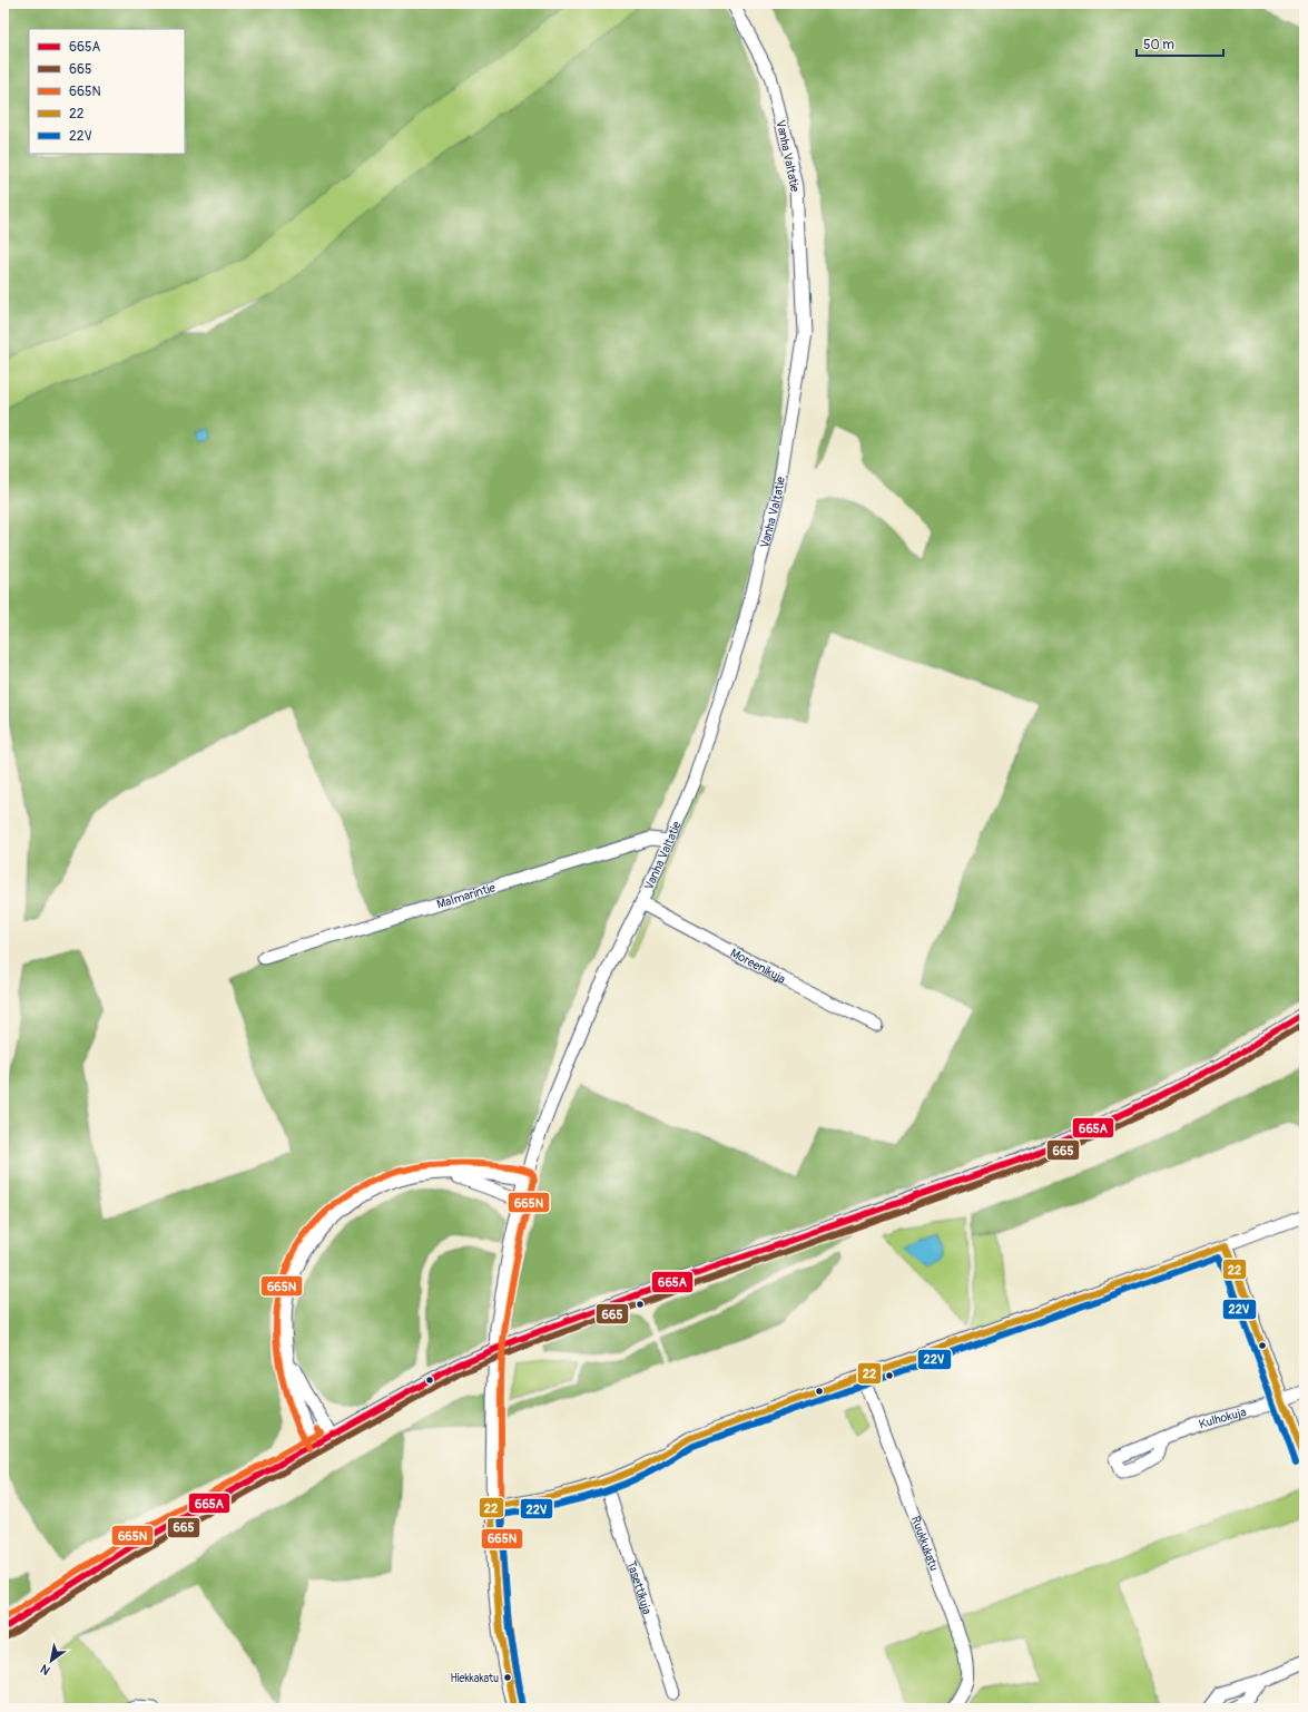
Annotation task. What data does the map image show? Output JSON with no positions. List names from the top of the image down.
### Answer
{
  "streets": {
    "street": [
      "Vanha Valtatie",
      "Malmarintie",
      "Moreenikuja",
      "Kulhokuja",
      "Ruukkukatu",
      "Tasettikuja"
    ]
  },
  "crossings": [
    ["Vanha Valtatie", "Malmarintie"],
    ["Vanha Valtatie", "Moreenikuja"]
  ],
  "places": ["Hiekkakatu"],
  "lines": [
    "transit line 665A",
    "transit line 665",
    "transit line 665N",
    "transit line 22",
    "transit line 22V"
  ],
  "legend": [
    "665A",
    "665",
    "665N",
    "22",
    "22V"
  ],
  "scale_bar": "50 m",
  "north": "bottom left"
}
